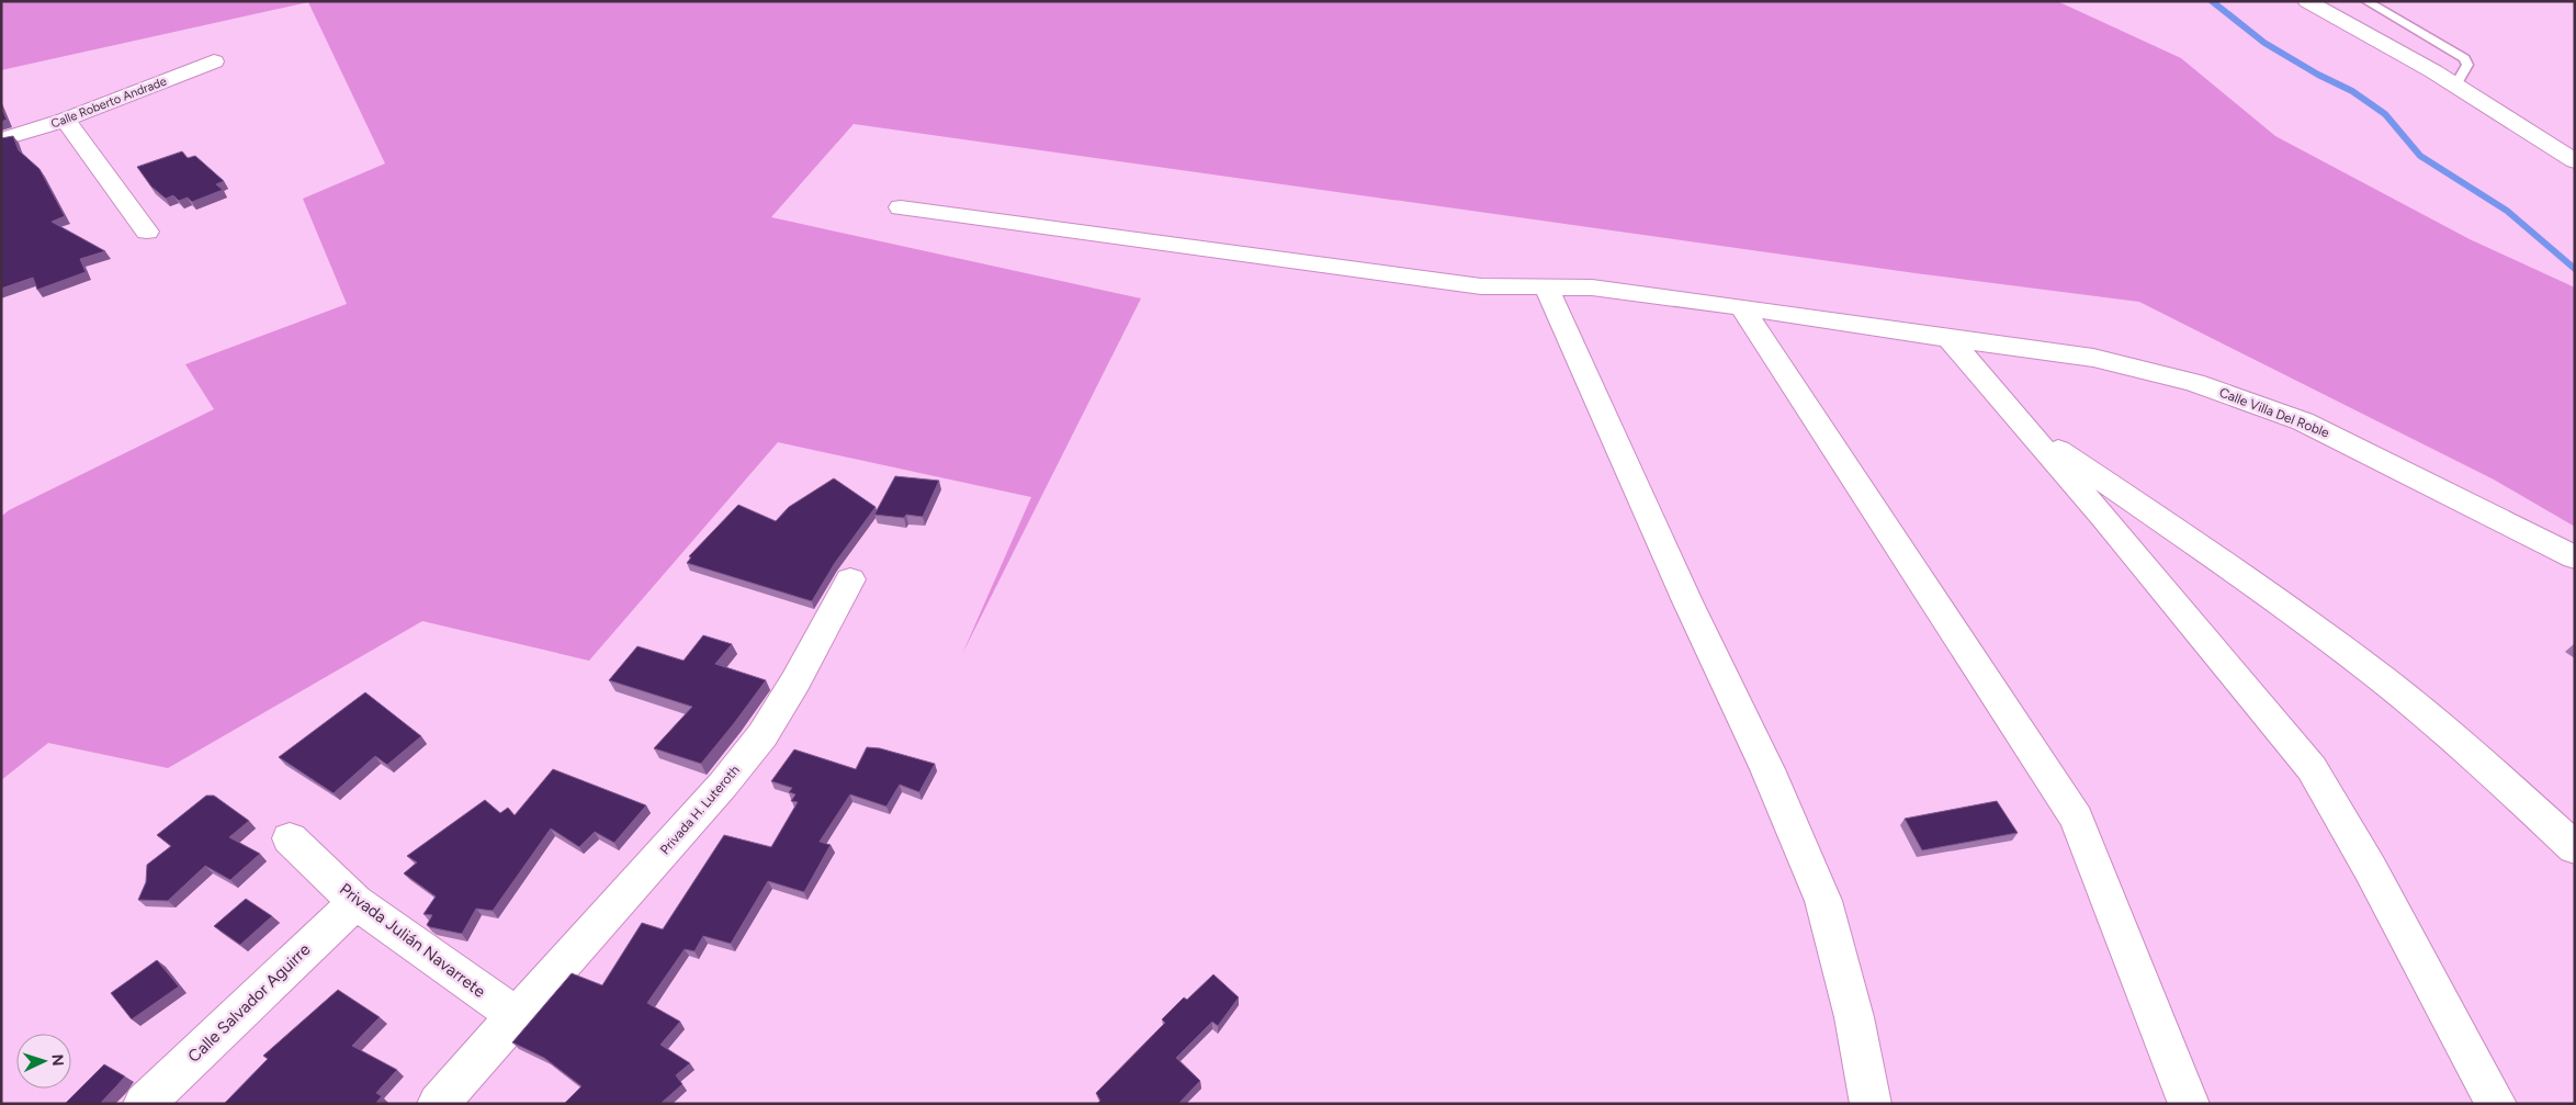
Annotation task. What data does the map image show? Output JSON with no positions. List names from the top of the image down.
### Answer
{
  "streets": {
    "street": [
      "Calle Roberto Andrade",
      "Calle Villa Del Roble",
      "Privada H. Luteroth",
      "Privada Julián Navarrete",
      "Calle Salvador Aguirre"
    ]
  },
  "crossings": [
    ["Privada H. Luteroth", "Privada Julián Navarrete"],
    ["Privada Julián Navarrete", "Calle Salvador Aguirre"]
  ],
  "north": "right"
}
